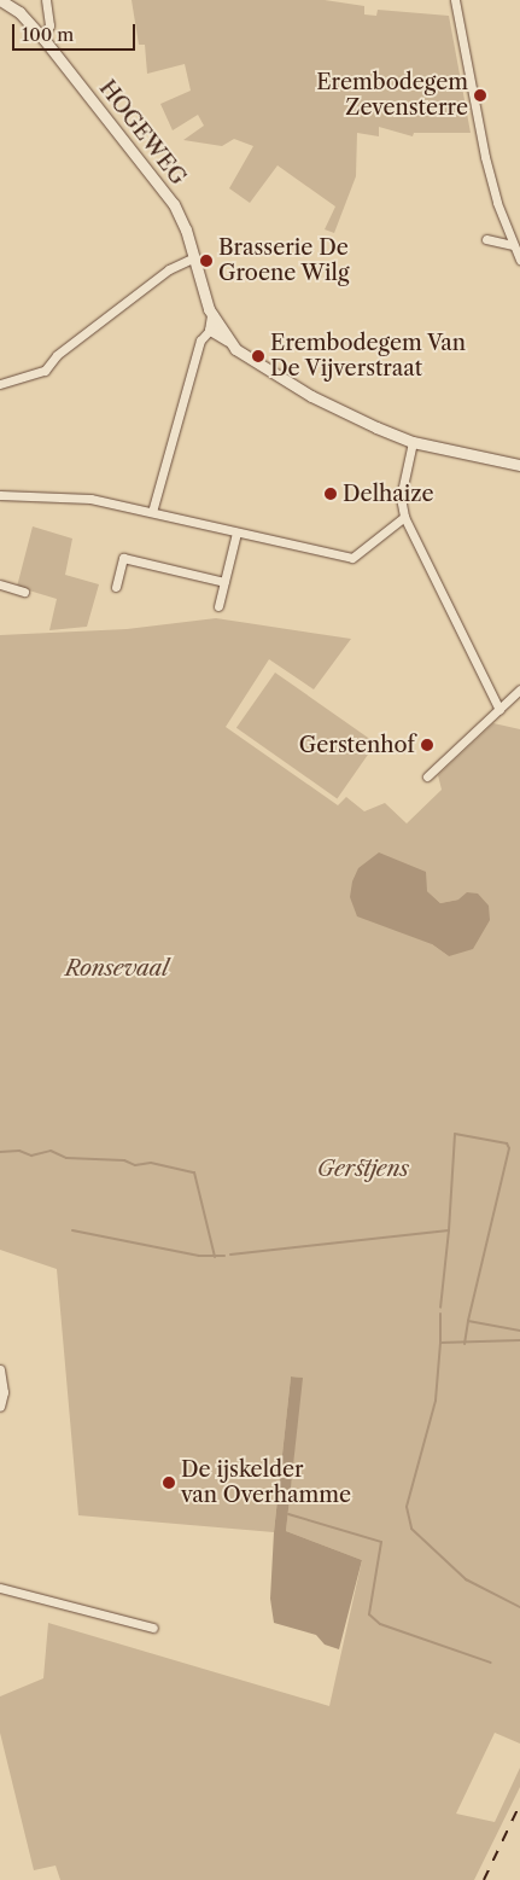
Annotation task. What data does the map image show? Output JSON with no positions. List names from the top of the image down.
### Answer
{
  "streets": {
    "street": ["HOGEWEG"]
  },
  "parks": ["Ronsevaal", "Gerstjens"],
  "places": [
    "Erembodegem Zevensterre",
    "Brasserie De Groene Wilg",
    "Erembodegem Van De Vijverstraat",
    "Delhaize",
    "Gerstenhof",
    "De ijskelder van Overhamme"
  ],
  "scale_bar": "100 m"
}
